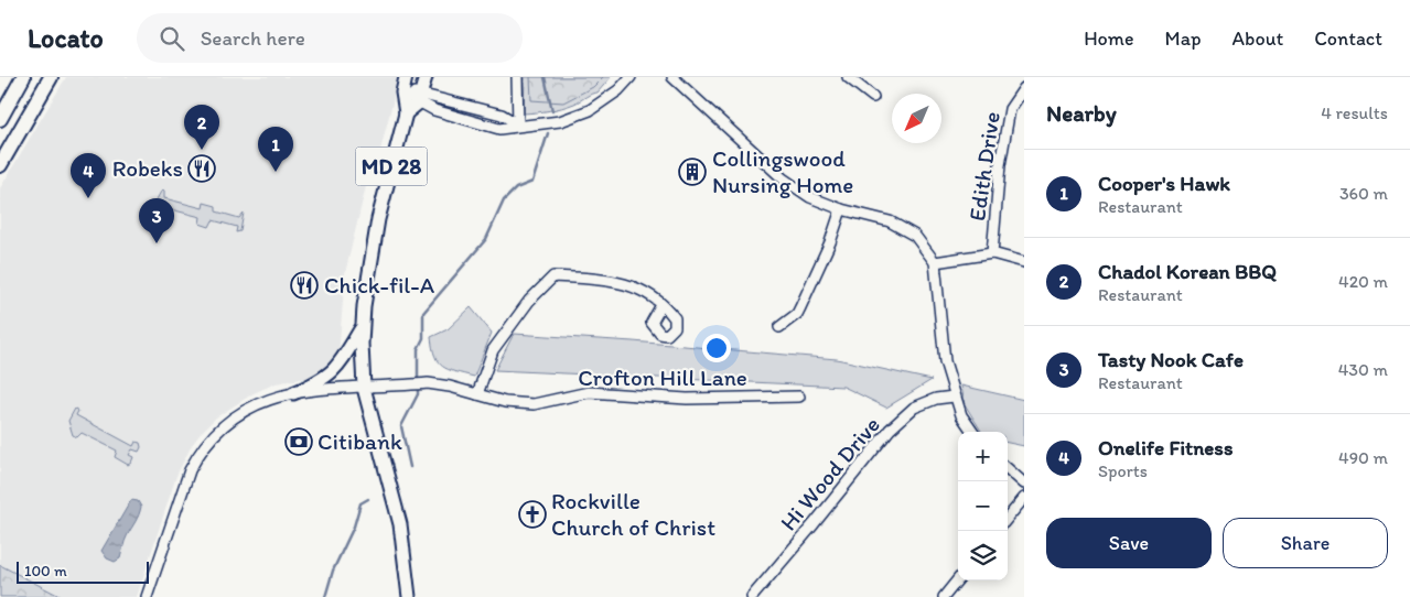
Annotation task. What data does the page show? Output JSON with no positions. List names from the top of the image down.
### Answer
{
  "streets": {
    "main road": ["MD 28"],
    "street": ["Edith Drive", "Crofton Hill Lane", "Hi Wood Drive"]
  },
  "crossings": [
    ["MD 28", "Crofton Hill Lane"]
  ],
  "places": {
    "restaurant": ["Robeks", "Chick-fil-A"],
    "building": ["Collingswood Nursing Home"],
    "bank": ["Citibank"],
    "church": ["Rockville Church of Christ"]
  },
  "scale_bar": "100 m",
  "north": "bottom left",
  "page": {
    "header": "Locato",
    "search": "Search here",
    "nav": [
      "Home",
      "Map",
      "About",
      "Contact"
    ],
    "heading": ["Nearby", "4 results"],
    "pins": [
      "2",
      "1",
      "4",
      "3"
    ],
    "list": [
      {
        "mark": "1",
        "name": "Cooper's Hawk",
        "note": "Restaurant",
        "value": "360 m"
      },
      {
        "mark": "2",
        "name": "Chadol Korean BBQ",
        "note": "Restaurant",
        "value": "420 m"
      },
      {
        "mark": "3",
        "name": "Tasty Nook Cafe",
        "note": "Restaurant",
        "value": "430 m"
      },
      {
        "mark": "4",
        "name": "Onelife Fitness",
        "note": "Sports",
        "value": "490 m"
      }
    ],
    "map_buttons": ["+", "−"],
    "buttons": ["Save", "Share"],
    "scale": "100 m"
  }
}
